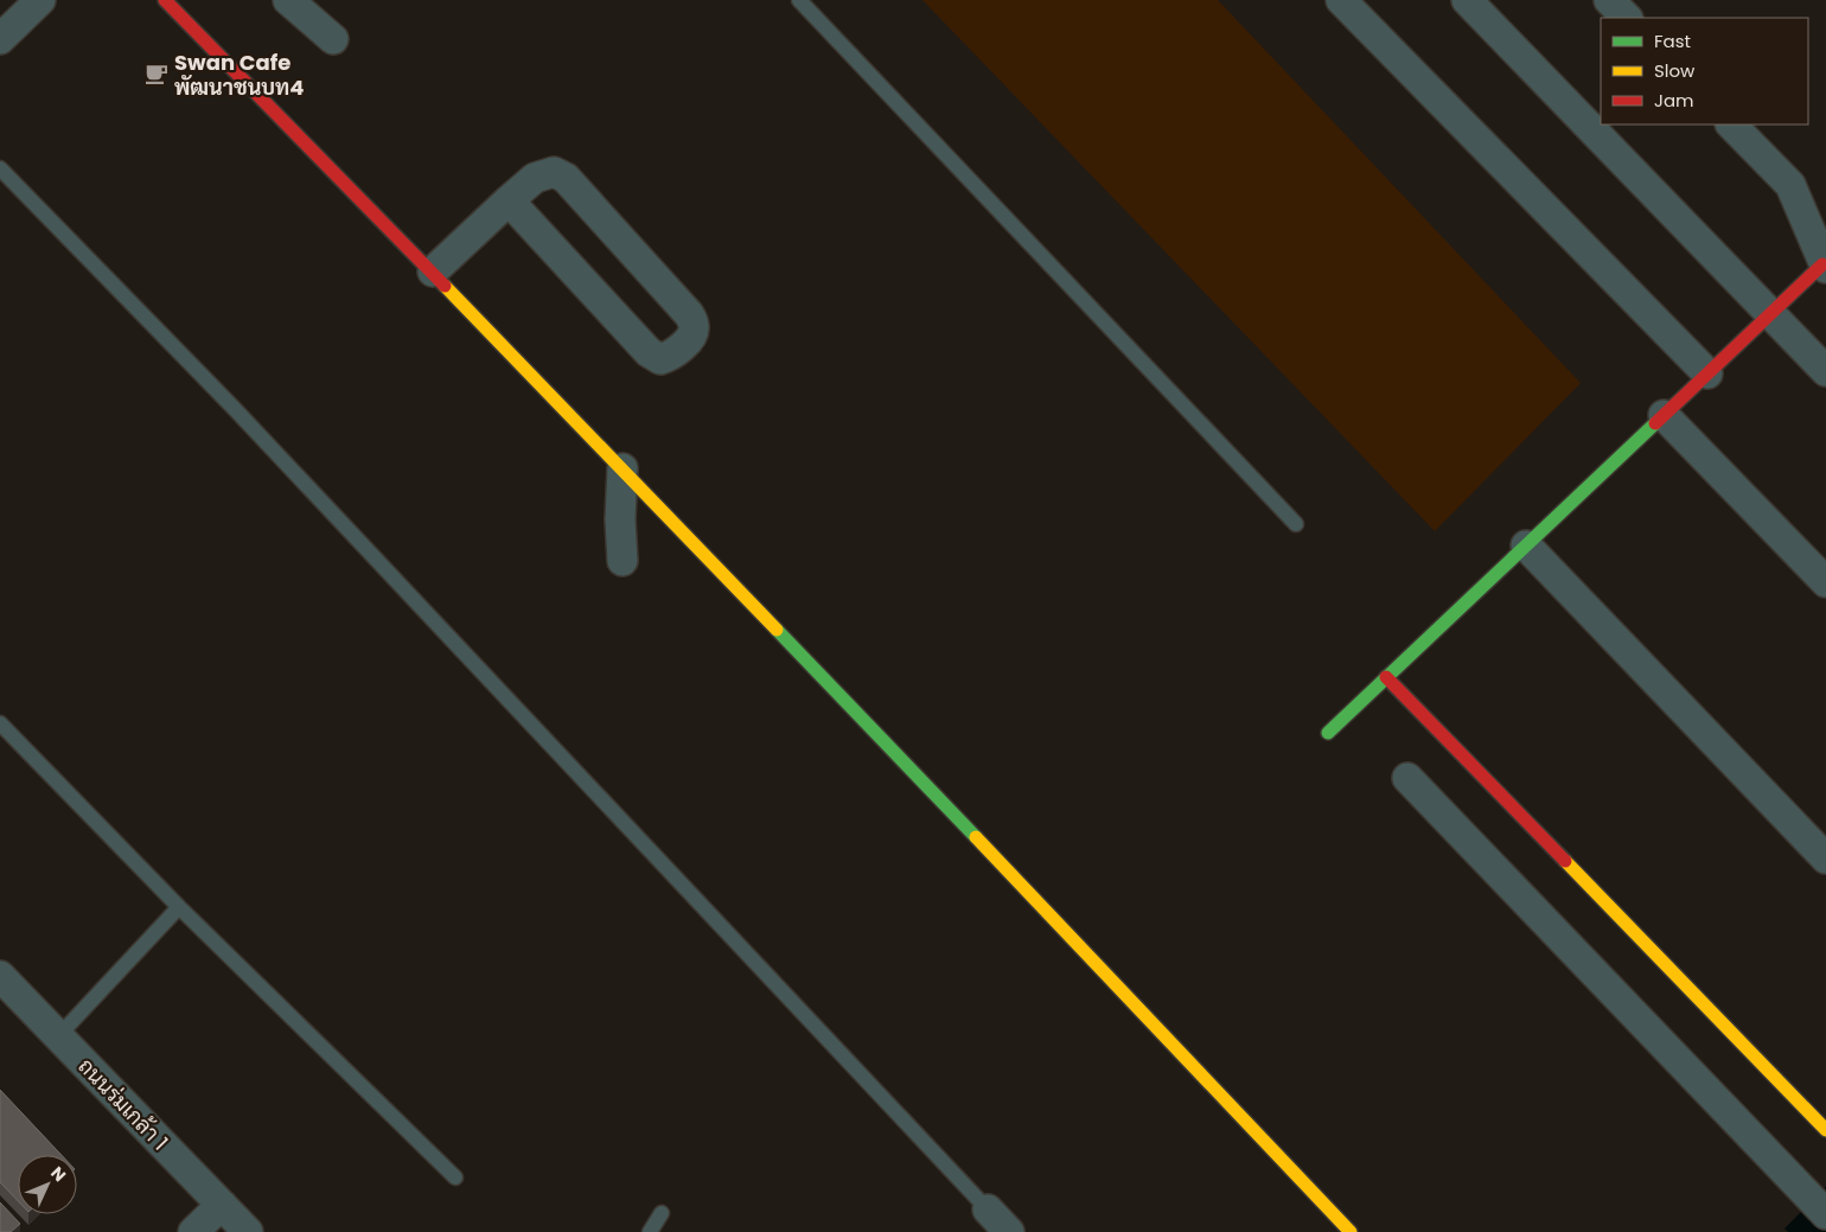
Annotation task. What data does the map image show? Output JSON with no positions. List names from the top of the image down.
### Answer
{
  "streets": {
    "street": ["ถนนร่มเกล้า 1"]
  },
  "places": {
    "cafe": ["Swan Cafe พัฒนาชนบท4"]
  },
  "legend": ["Fast", "Slow", "Jam"],
  "north": "top right"
}
